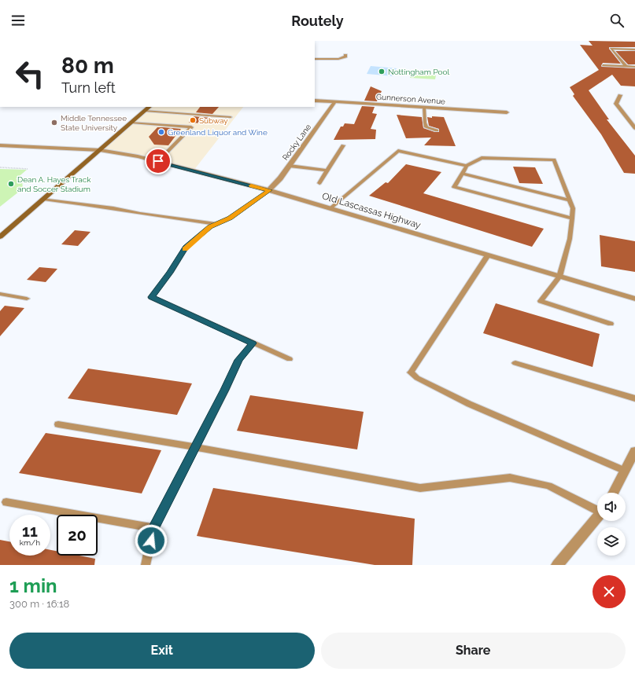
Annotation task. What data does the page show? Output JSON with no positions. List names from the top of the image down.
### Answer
{
  "streets": {
    "street": ["Gunnerson Avenue", "Rocky Lane", "Old Lascassas Highway"]
  },
  "crossings": [
    ["Gunnerson Avenue", "Rocky Lane"],
    ["Rocky Lane", "Old Lascassas Highway"]
  ],
  "places": [
    "Nottingham Pool",
    "Subway",
    "Middle Tennessee State University",
    "Greenland Liquor and Wine",
    "Dean A. Hayes Track and Soccer Stadium"
  ],
  "page": {
    "header": "Routely",
    "turn": ["80 m", "Turn left"],
    "speed": "11 km/h",
    "limit": "20",
    "heading": ["1 min", "300 m · 16:18"],
    "buttons": ["Exit", "Share"]
  }
}
